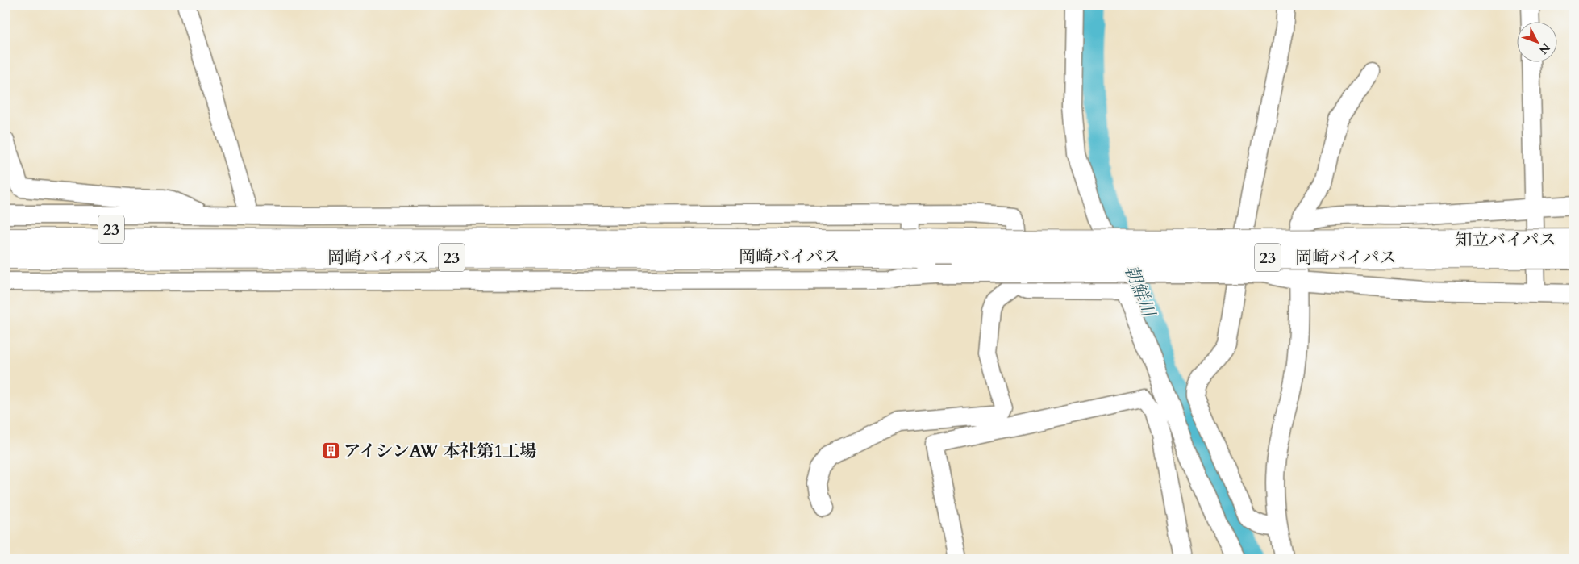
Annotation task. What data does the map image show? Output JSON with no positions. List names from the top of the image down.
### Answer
{
  "streets": {
    "highway": ["23", "知立バイパス", "岡崎バイパス"]
  },
  "crossings": [
    ["23", "知立バイパス"],
    ["23", "岡崎バイパス"],
    ["知立バイパス", "岡崎バイパス"]
  ],
  "water": ["朝鮮川"],
  "places": {
    "building": ["アイシンAW 本社第1工場"]
  },
  "north": "bottom right"
}
